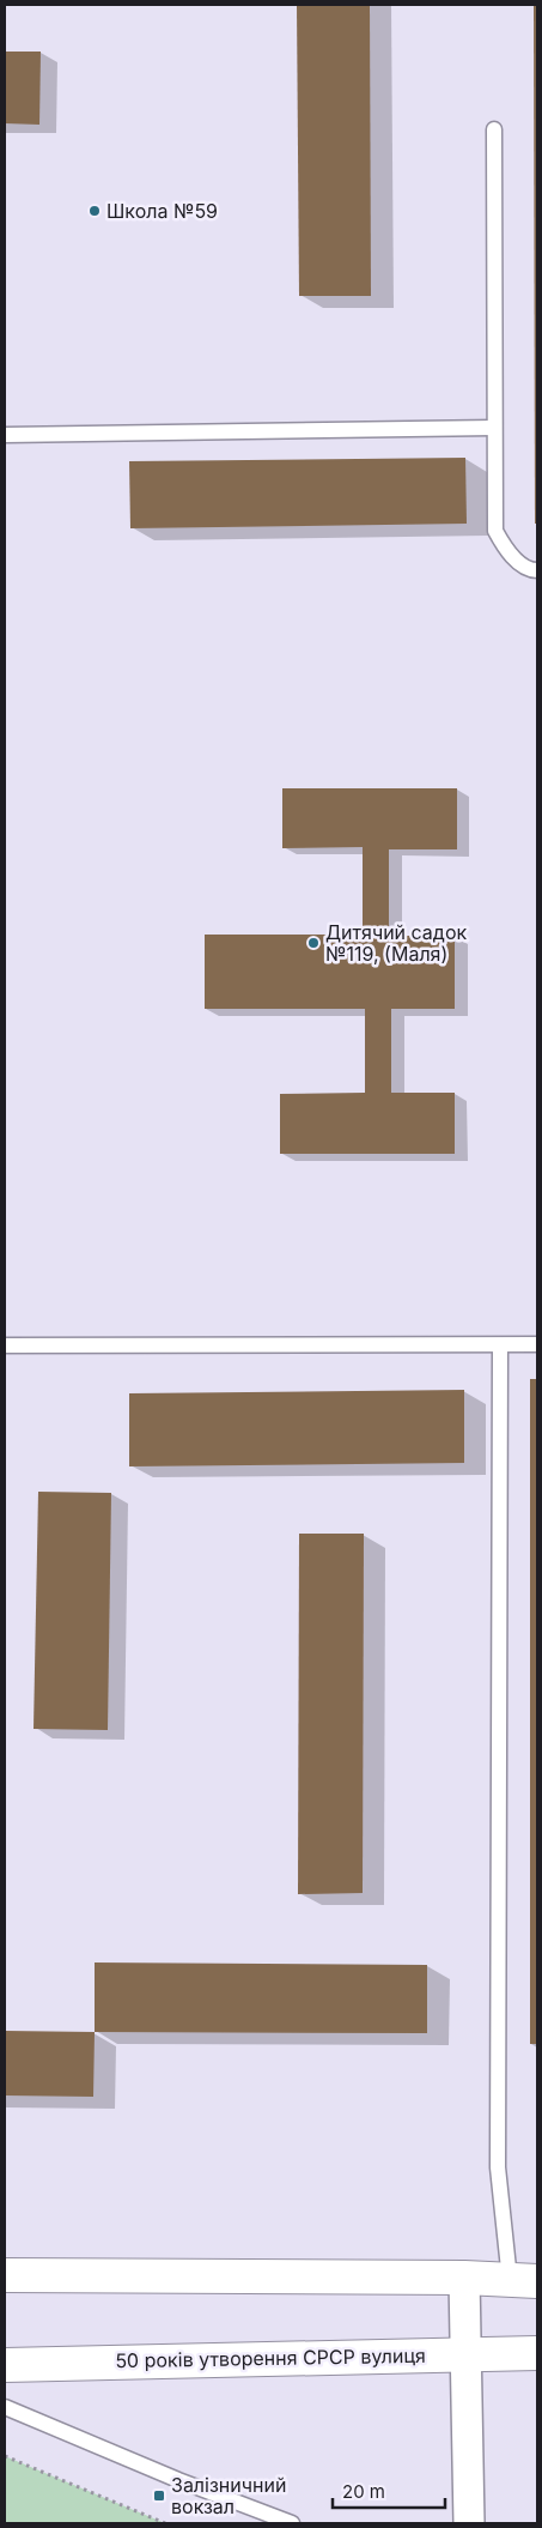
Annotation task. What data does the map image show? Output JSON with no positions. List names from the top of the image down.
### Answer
{
  "streets": {
    "main road": ["50 років утворення СРСР вулиця"]
  },
  "places": {
    "other": ["Школа №59", "Дитячий садок №119, (Маля)"],
    "transit": ["Залізничний вокзал"]
  },
  "scale_bar": "20 m"
}
